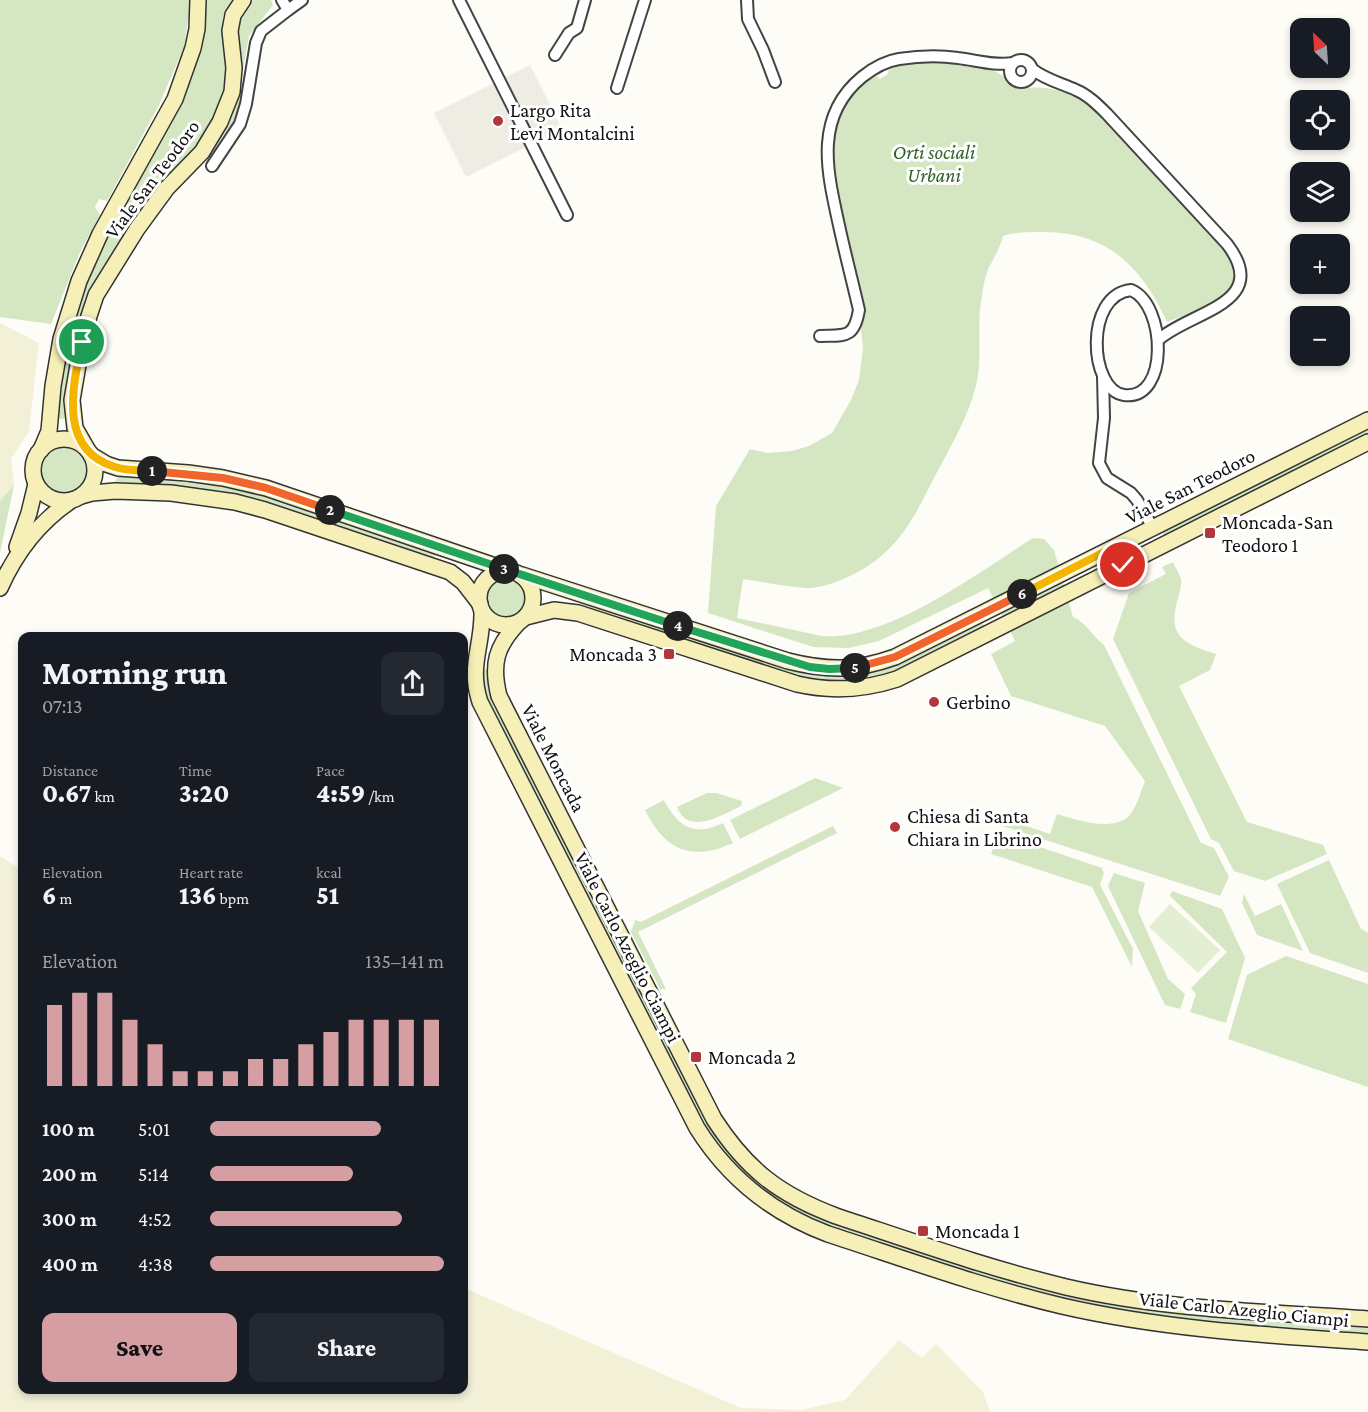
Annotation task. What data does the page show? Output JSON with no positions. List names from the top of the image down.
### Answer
{
  "streets": {
    "main road": ["Viale San Teodoro", "Viale Moncada", "Viale Carlo Azeglio Ciampi"]
  },
  "crossings": [
    ["Viale San Teodoro", "Viale Carlo Azeglio Ciampi"]
  ],
  "parks": ["Orti sociali Urbani"],
  "places": {
    "other": ["Largo Rita Levi Montalcini", "Gerbino", "Chiesa di Santa Chiara in Librino"],
    "transit": [
      "Moncada-San Teodoro 1",
      "Moncada 3",
      "Moncada 2",
      "Moncada 1"
    ]
  },
  "north": "top left",
  "page": {
    "map_buttons": ["+", "−"],
    "pins": [
      "1",
      "2",
      "3",
      "6",
      "4",
      "5"
    ],
    "heading": ["Morning run", "07:13"],
    "stats": [
      ["Distance", "0.67 km"],
      ["Time", "3:20"],
      ["Pace", "4:59 /km"],
      ["Elevation", "6 m"],
      ["Heart rate", "136 bpm"],
      ["kcal", "51"]
    ],
    "chart": ["Elevation", "135–141 m"],
    "list": [
      {
        "name": "100 m",
        "note": "5:01"
      },
      {
        "name": "200 m",
        "note": "5:14"
      },
      {
        "name": "300 m",
        "note": "4:52"
      },
      {
        "name": "400 m",
        "note": "4:38"
      }
    ],
    "buttons": ["Save", "Share"]
  }
}
